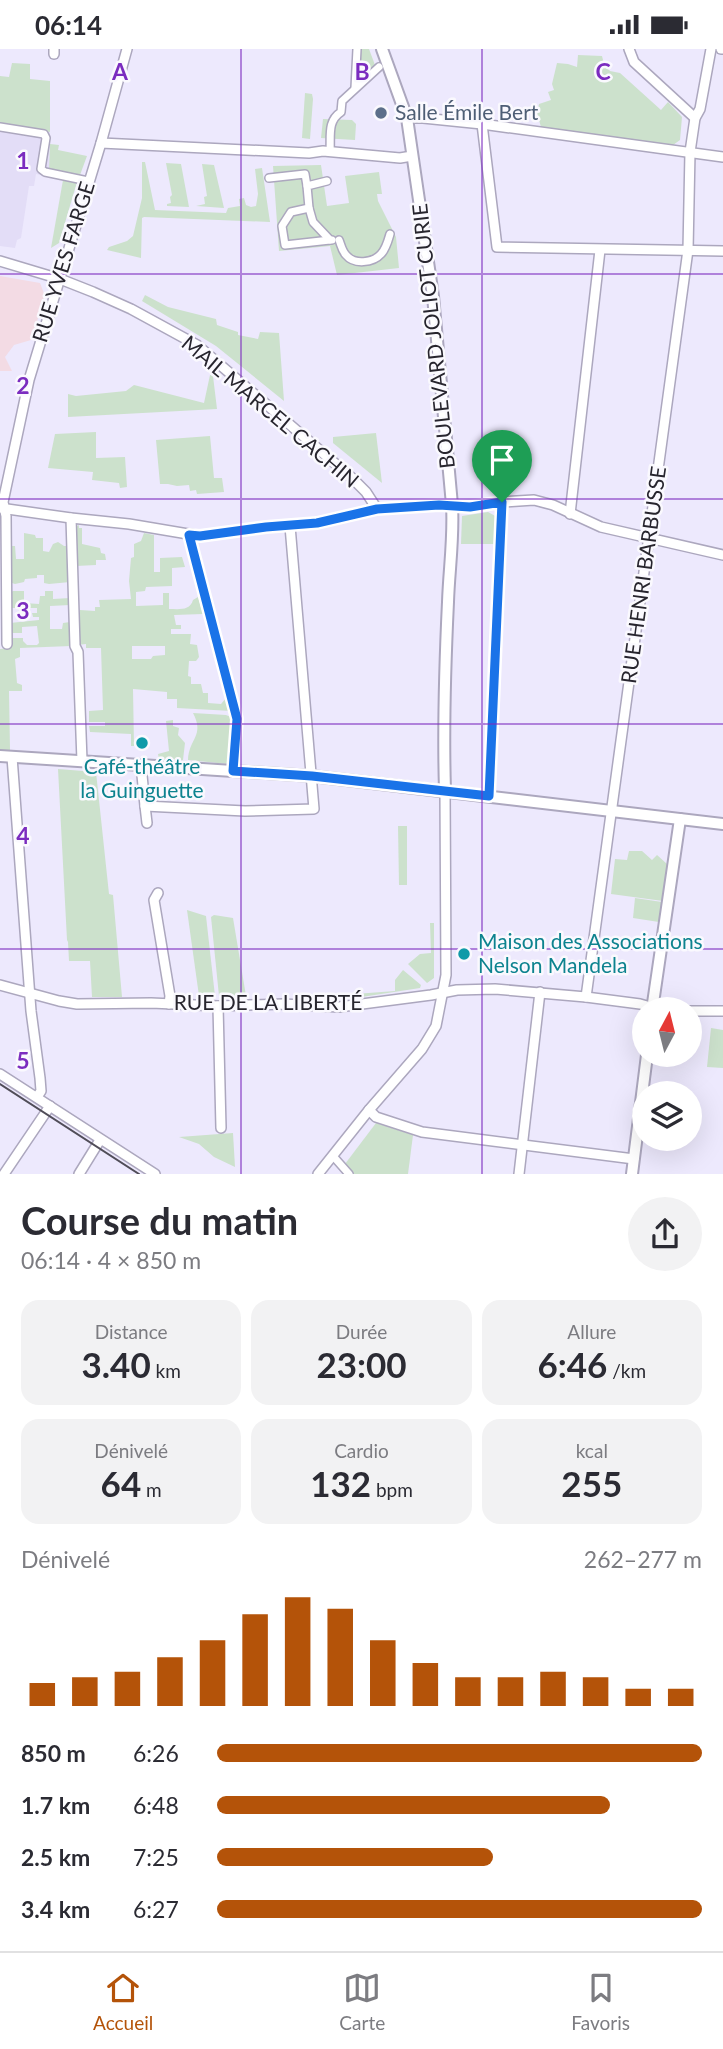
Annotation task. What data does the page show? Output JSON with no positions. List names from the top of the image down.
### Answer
{
  "streets": {
    "street": [
      "RUE YVES FARGE",
      "BOULEVARD JOLIOT CURIE",
      "MAIL MARCEL CACHIN",
      "RUE HENRI BARBUSSE",
      "RUE DE LA LIBERTÉ"
    ]
  },
  "crossings": [
    ["RUE YVES FARGE", "MAIL MARCEL CACHIN"],
    ["BOULEVARD JOLIOT CURIE", "RUE DE LA LIBERTÉ"],
    ["RUE HENRI BARBUSSE", "RUE DE LA LIBERTÉ"]
  ],
  "places": ["Salle Émile Bert", "Café-théâtre la Guinguette", "Maison des Associations Nelson Mandela"],
  "north": "top",
  "page": {
    "status": "06:14",
    "heading": ["Course du matin", "06:14 · 4 × 850 m"],
    "stats": [
      ["Distance", "3.40 km"],
      ["Durée", "23:00"],
      ["Allure", "6:46 /km"],
      ["Dénivelé", "64 m"],
      ["Cardio", "132 bpm"],
      ["kcal", "255"]
    ],
    "chart": ["Dénivelé", "262–277 m"],
    "list": [
      {
        "name": "850 m",
        "note": "6:26"
      },
      {
        "name": "1.7 km",
        "note": "6:48"
      },
      {
        "name": "2.5 km",
        "note": "7:25"
      },
      {
        "name": "3.4 km",
        "note": "6:27"
      }
    ],
    "tabs": ["Accueil", "Carte", "Favoris"]
  },
  "grid": {
    "columns": ["A", "B", "C"],
    "rows": [
      "1",
      "2",
      "3",
      "4",
      "5"
    ]
  }
}
